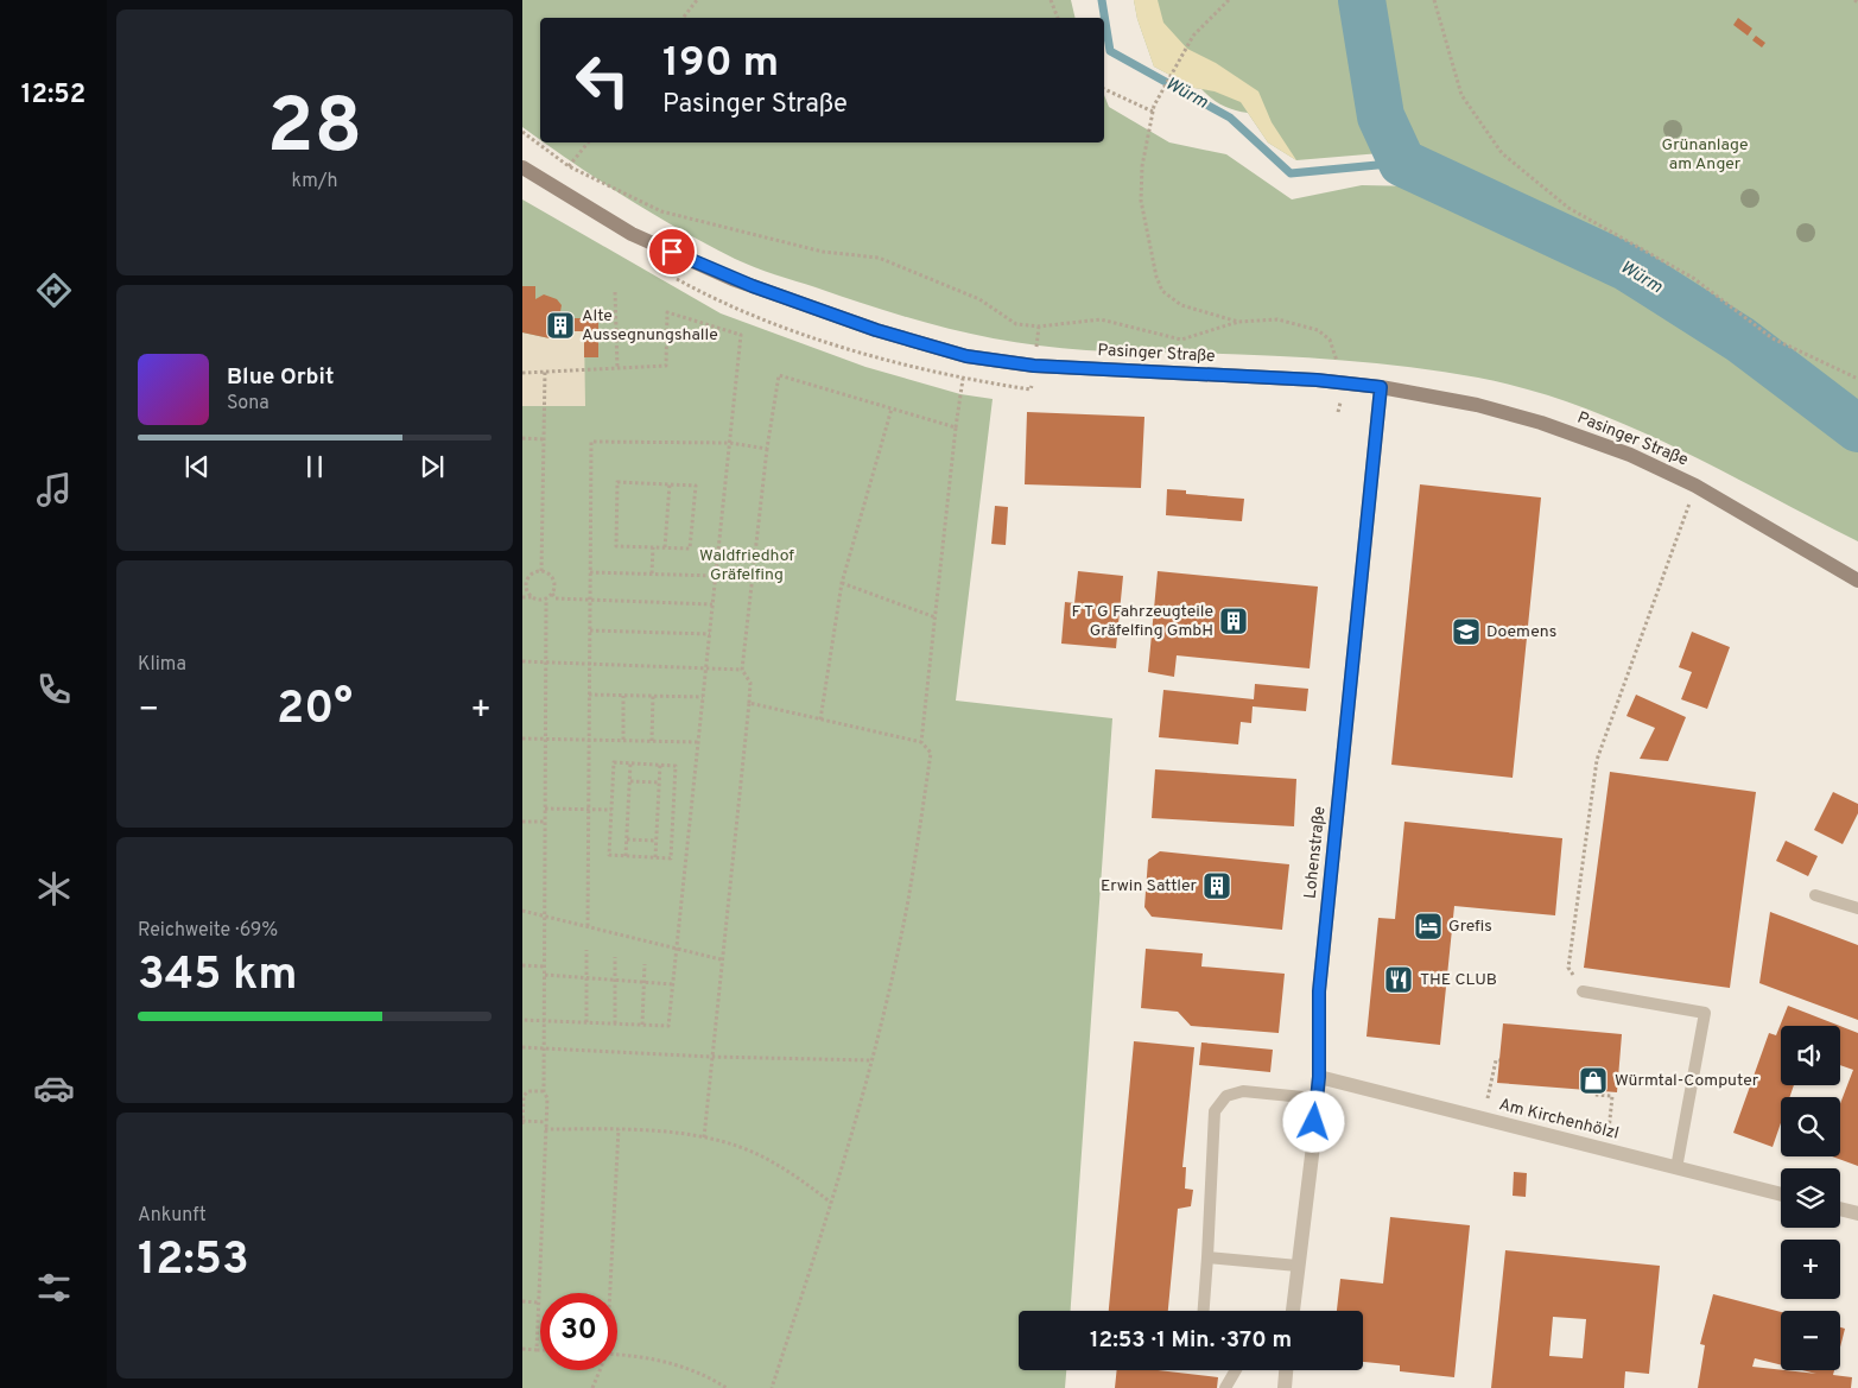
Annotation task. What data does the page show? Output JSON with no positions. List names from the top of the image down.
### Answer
{
  "streets": {
    "main road": ["Pasinger Straße"],
    "street": ["Lohenstraße", "Am Kirchenhölzl"]
  },
  "crossings": [
    ["Pasinger Straße", "Lohenstraße"],
    ["Lohenstraße", "Am Kirchenhölzl"]
  ],
  "water": ["Würm"],
  "parks": ["Grünanlage am Anger", "Waldfriedhof Gräfelfing"],
  "places": {
    "building": ["Alte Aussegnungshalle", "F T G Fahrzeugteile Gräfelfing GmbH", "Erwin Sattler"],
    "school or university": ["Doemens"],
    "hotel": ["Grefis"],
    "restaurant": ["THE CLUB"],
    "shop": ["Würmtal-Computer"]
  },
  "page": {
    "tabs": "12:52",
    "tile": [
      ["28", "km/h"],
      "Klima",
      ["Reichweite · 69%", "345 km"],
      ["Ankunft", "12:53"]
    ],
    "turn": ["190 m", "Pasinger Straße"],
    "song": ["Blue Orbit", "Sona"],
    "heat": ["−", "20°", "+"],
    "map_buttons": ["+", "−"],
    "limit": "30",
    "trip": "12:53 · 1 Min. · 370 m"
  }
}
